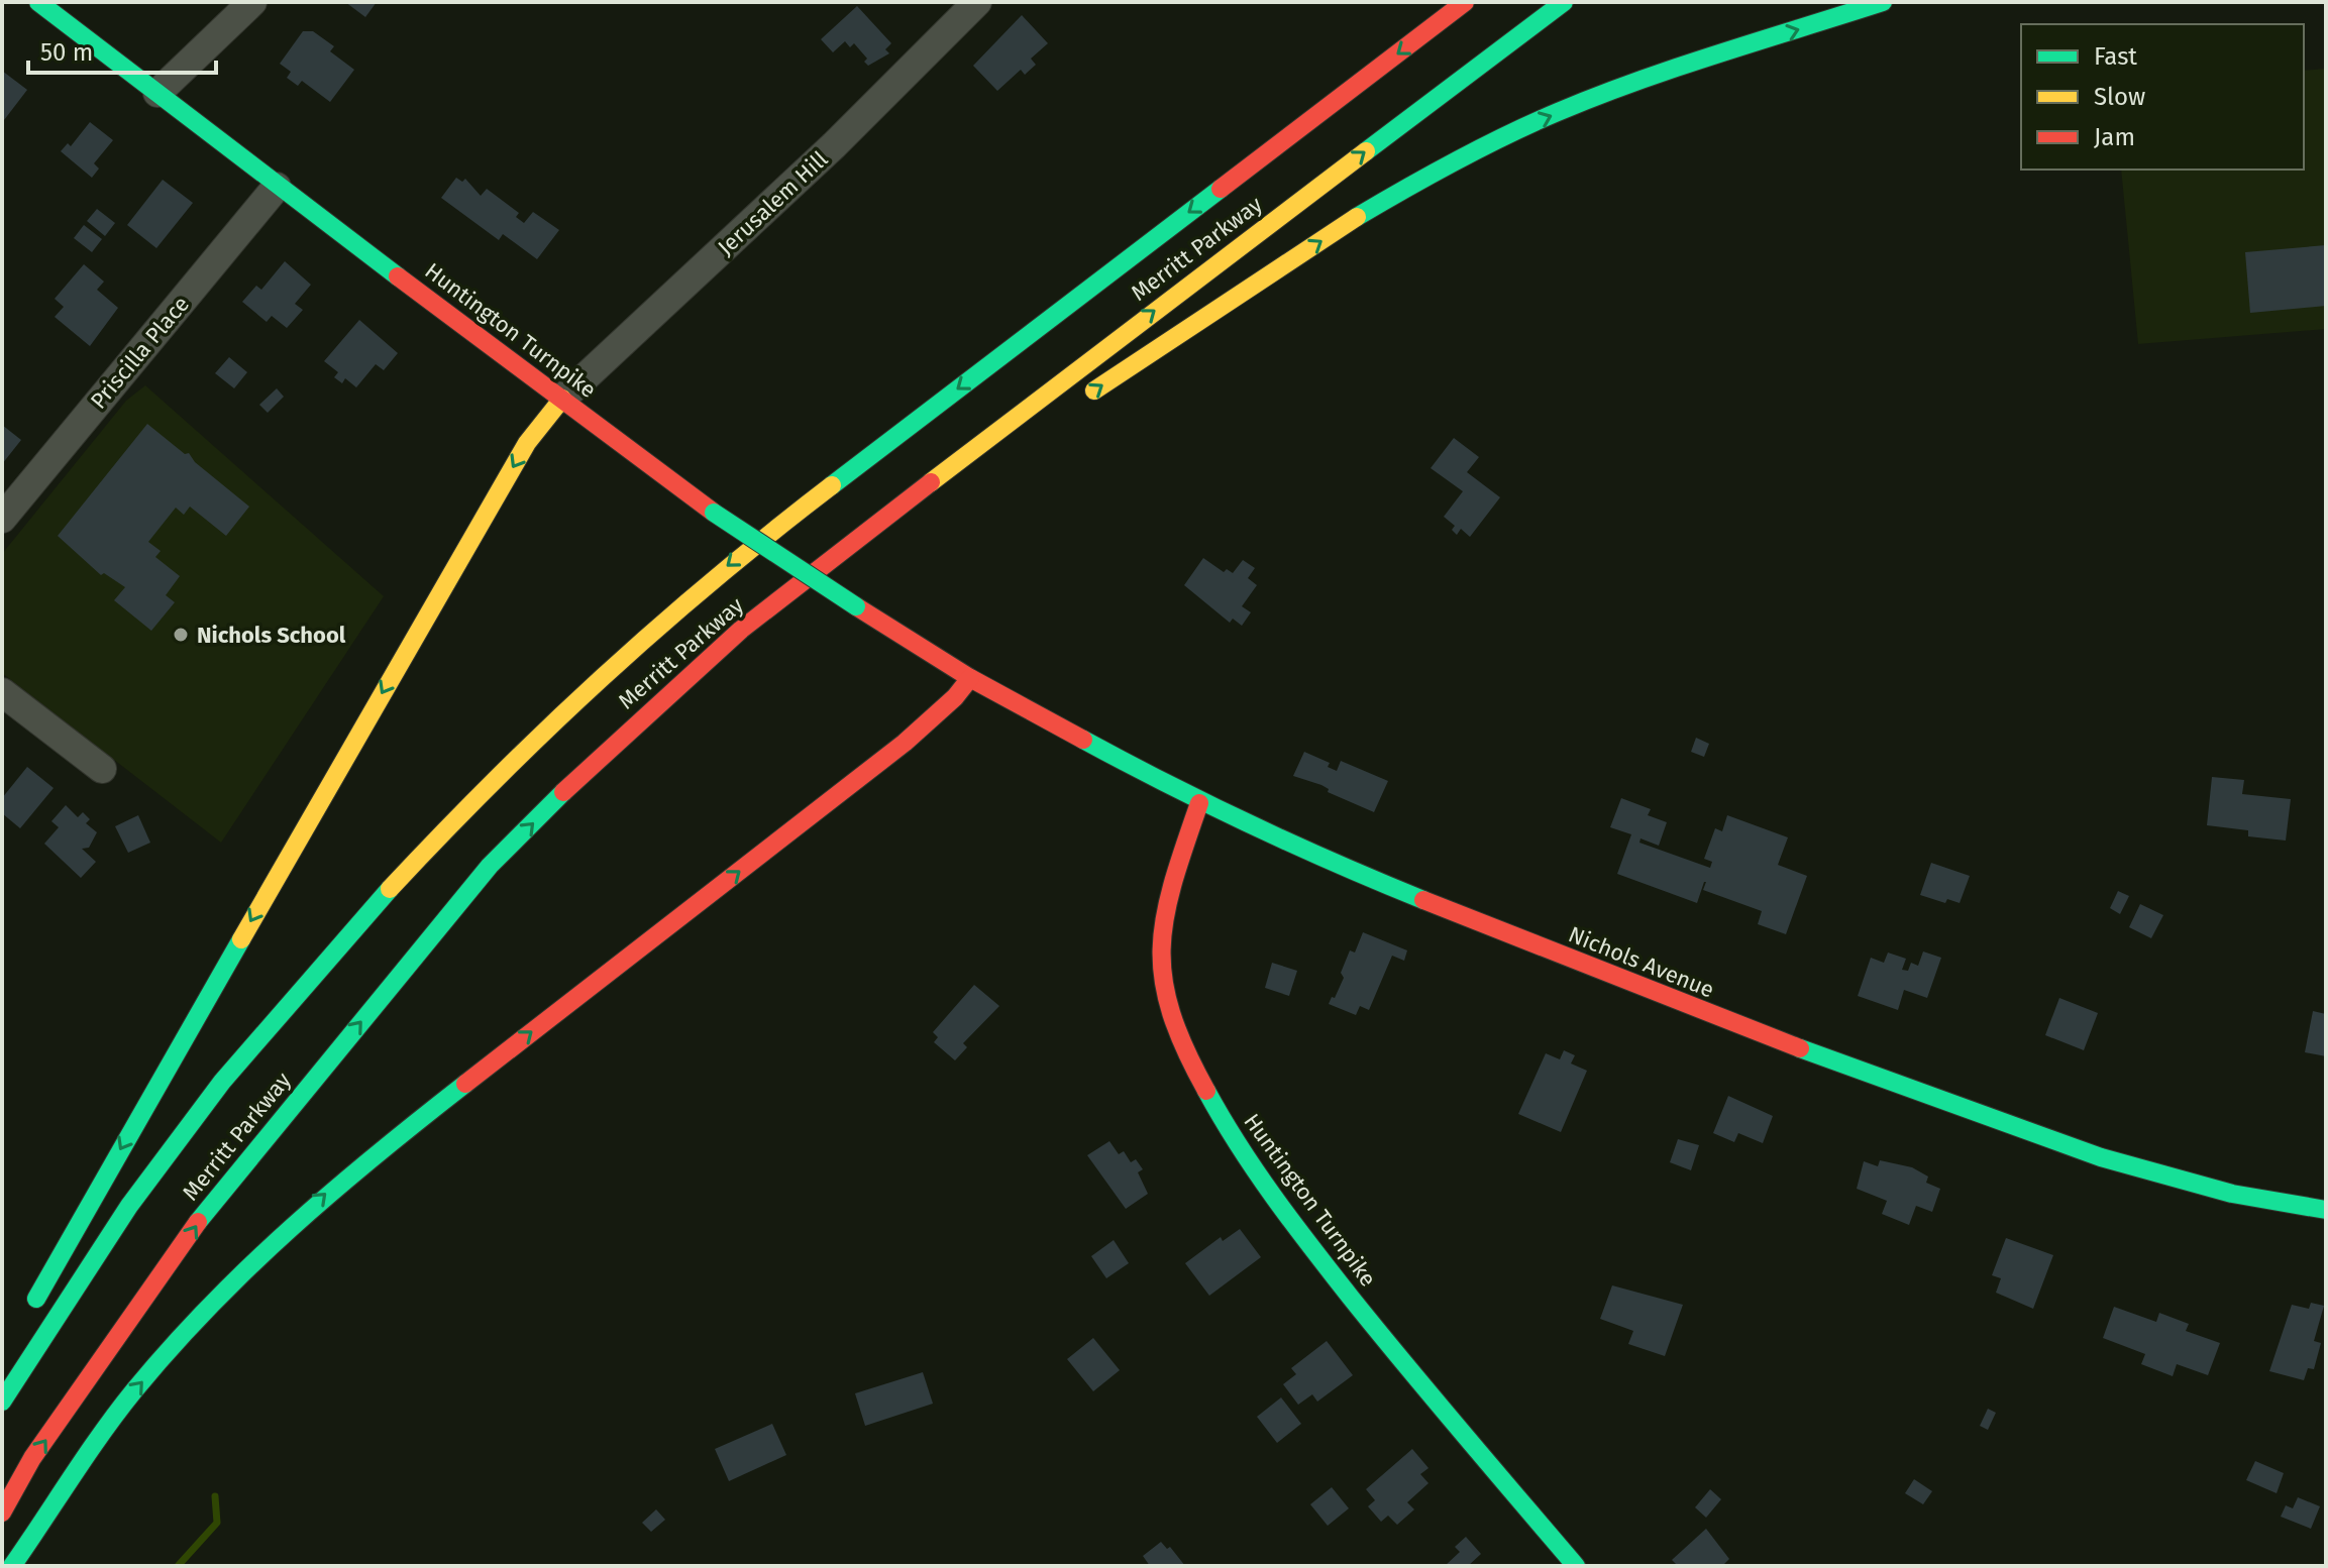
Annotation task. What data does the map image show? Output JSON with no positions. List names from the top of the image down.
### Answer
{
  "streets": {
    "main road": ["Merritt Parkway", "Huntington Turnpike", "Nichols Avenue"],
    "street": ["Jerusalem Hill", "Priscilla Place"]
  },
  "crossings": [
    ["Jerusalem Hill", "Huntington Turnpike"],
    ["Huntington Turnpike", "Priscilla Place"],
    ["Huntington Turnpike", "Nichols Avenue"]
  ],
  "places": ["Nichols School"],
  "legend": ["Fast", "Slow", "Jam"],
  "scale_bar": "50 m"
}
